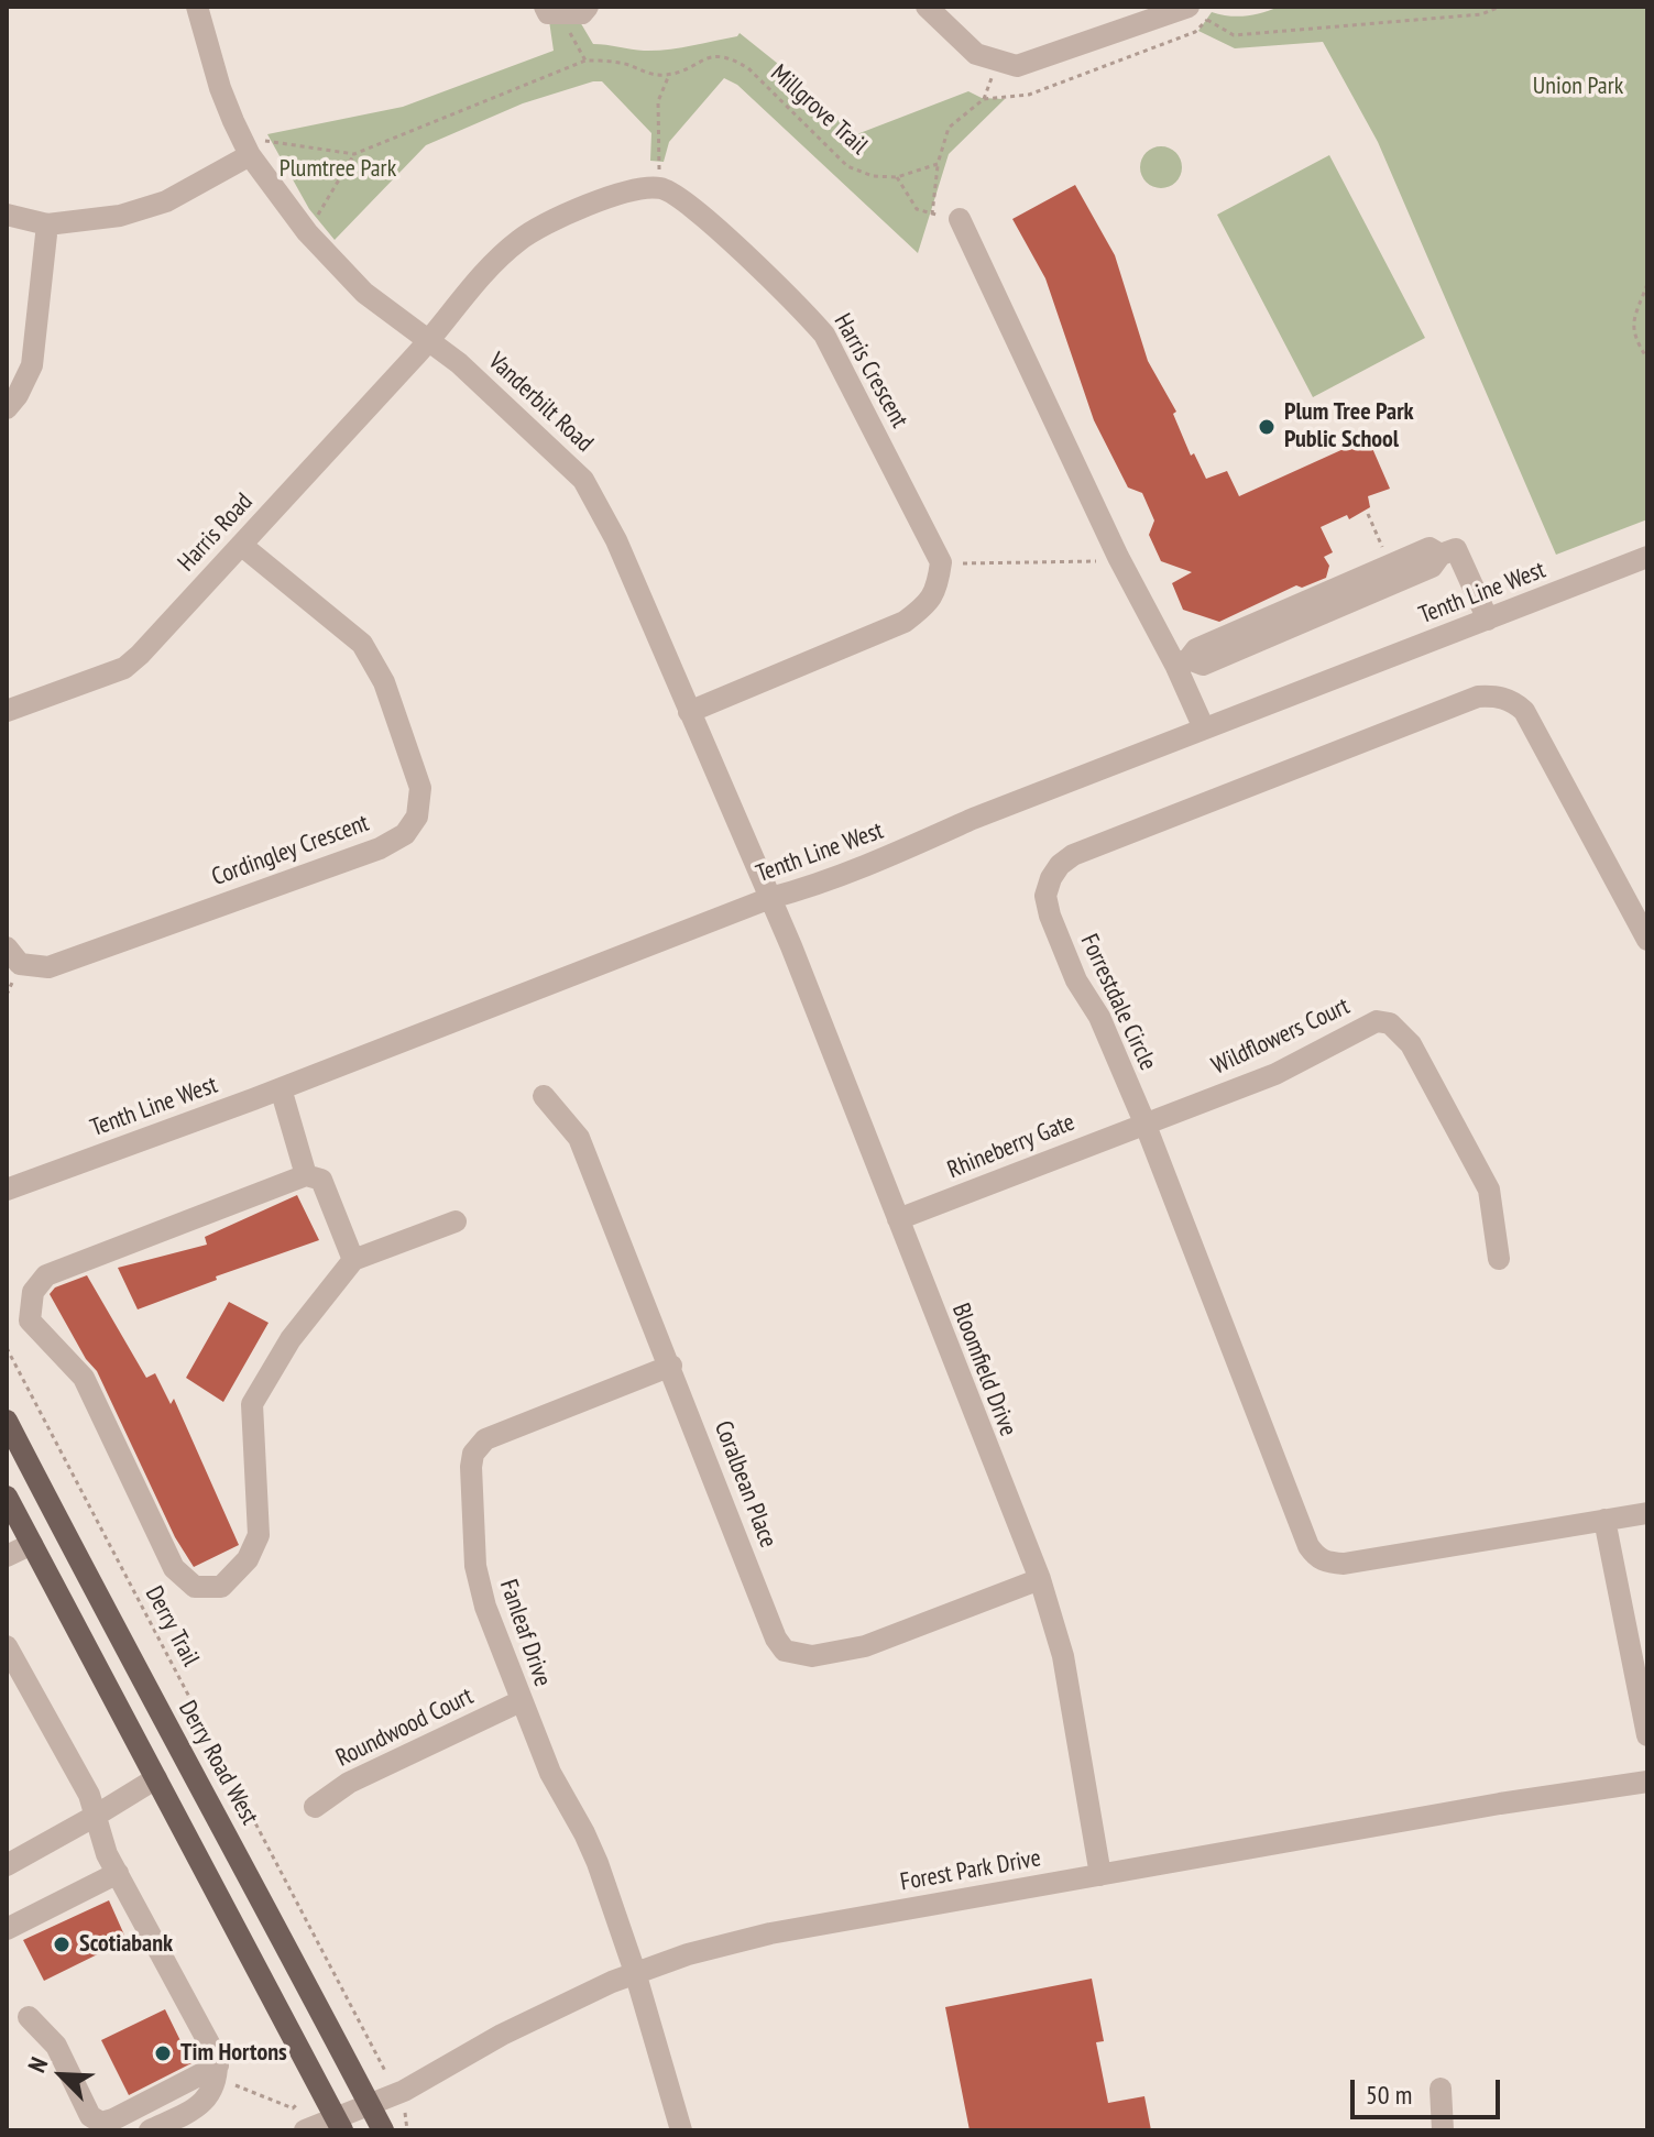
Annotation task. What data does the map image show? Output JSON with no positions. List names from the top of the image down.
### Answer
{
  "streets": {
    "main road": ["Derry Road West"],
    "street": [
      "Harris Crescent",
      "Vanderbilt Road",
      "Harris Road",
      "Tenth Line West",
      "Cordingley Crescent",
      "Forrestdale Circle",
      "Wildflowers Court",
      "Rhineberry Gate",
      "Bloomfield Drive",
      "Coralbean Place",
      "Fanleaf Drive",
      "Roundwood Court",
      "Forest Park Drive"
    ],
    "path": ["Millgrove Trail", "Derry Trail"]
  },
  "crossings": [
    ["Vanderbilt Road", "Harris Road"],
    ["Vanderbilt Road", "Tenth Line West"],
    ["Vanderbilt Road", "Bloomfield Drive"],
    ["Harris Road", "Cordingley Crescent"],
    ["Tenth Line West", "Bloomfield Drive"],
    ["Forrestdale Circle", "Wildflowers Court"],
    ["Forrestdale Circle", "Rhineberry Gate"],
    ["Wildflowers Court", "Rhineberry Gate"],
    ["Rhineberry Gate", "Bloomfield Drive"],
    ["Bloomfield Drive", "Coralbean Place"],
    ["Bloomfield Drive", "Forest Park Drive"],
    ["Coralbean Place", "Fanleaf Drive"],
    ["Fanleaf Drive", "Roundwood Court"],
    ["Fanleaf Drive", "Forest Park Drive"],
    ["Derry Road West", "Forest Park Drive"]
  ],
  "parks": ["Union Park", "Plumtree Park"],
  "places": ["Plum Tree Park Public School", "Scotiabank", "Tim Hortons"],
  "scale_bar": "50 m",
  "north": "top left"
}
